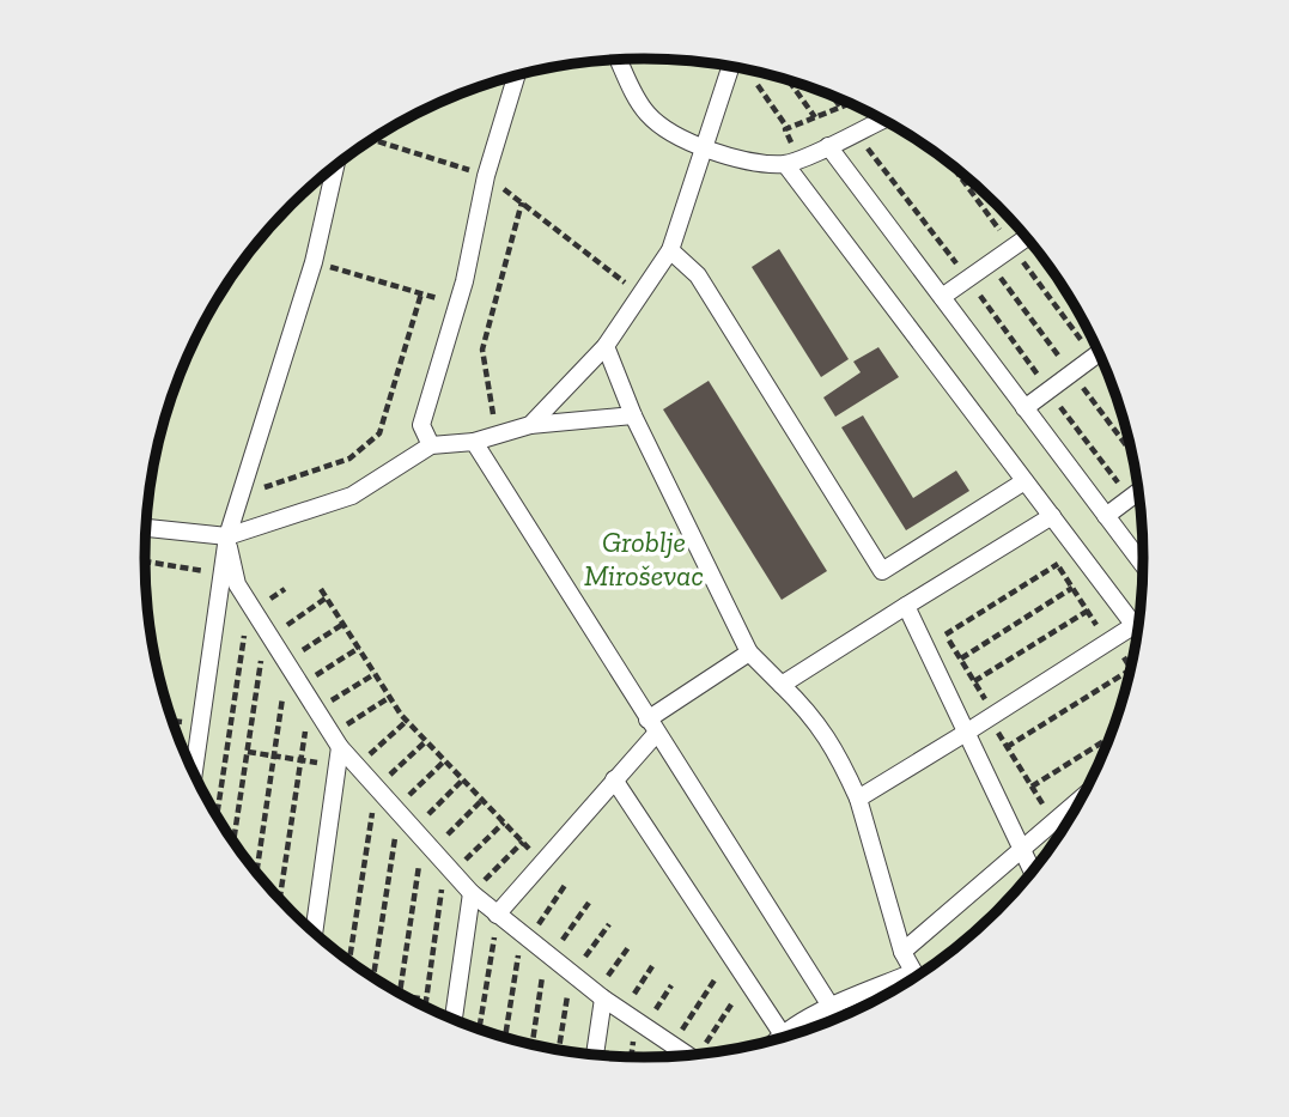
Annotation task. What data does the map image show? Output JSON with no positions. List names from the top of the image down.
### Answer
{
  "parks": ["Groblje Miroševac"]
}
